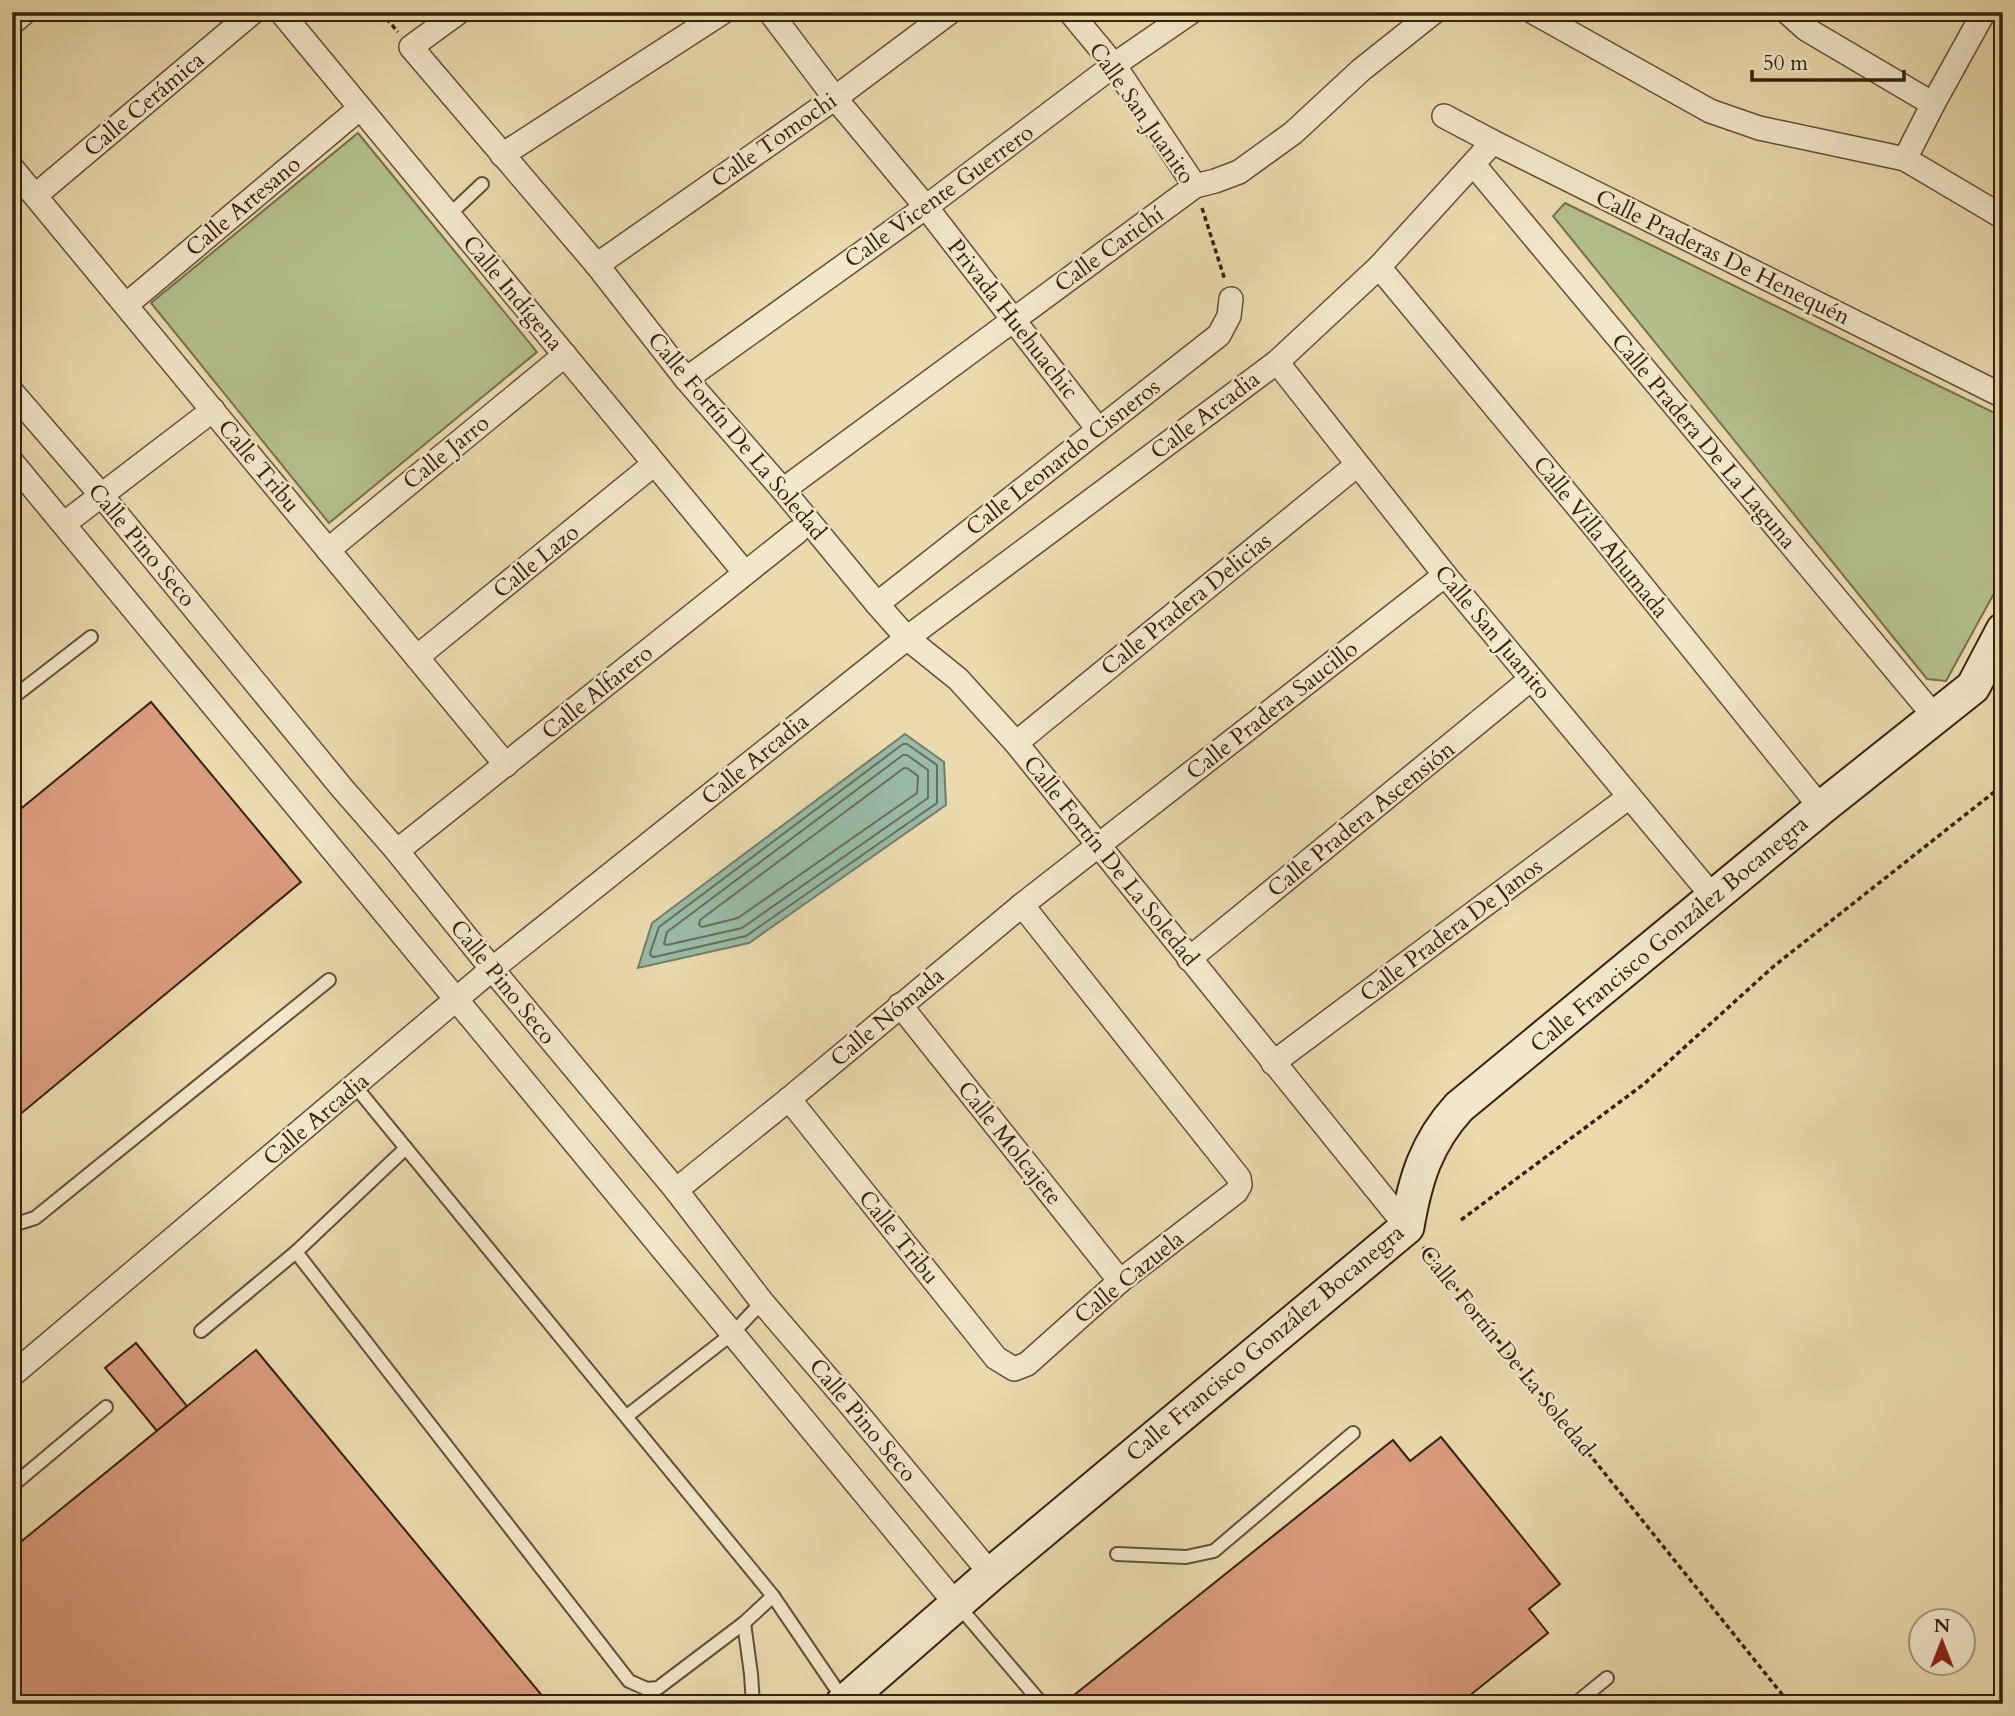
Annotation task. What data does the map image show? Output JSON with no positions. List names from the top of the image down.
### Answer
{
  "streets": {
    "street": [
      "Calle Cerámica",
      "Calle San Juanito",
      "Calle Tomochi",
      "Calle Vicente Guerrero",
      "Calle Artesano",
      "Calle Carichí",
      "Calle Praderas De Henequén",
      "Calle Indígena",
      "Privada Huehuachic",
      "Calle Arcadia",
      "Calle Fortín De La Soledad",
      "Calle Pradera De La Laguna",
      "Calle Jarro",
      "Calle Leonardo Cisneros",
      "Calle Tribu",
      "Calle Villa Ahumada",
      "Calle Pino Seco",
      "Calle Lazo",
      "Calle Pradera Delicias",
      "Calle Alfarero",
      "Calle Pradera Saucillo",
      "Calle Pradera Ascensión",
      "Calle Pradera De Janos",
      "Calle Francisco González Bocanegra",
      "Calle Nómada",
      "Calle Molcajete",
      "Calle Cazuela"
    ]
  },
  "crossings": [
    ["Calle Cerámica", "Calle Tribu"],
    ["Calle San Juanito", "Calle Vicente Guerrero"],
    ["Calle San Juanito", "Calle Carichí"],
    ["Calle San Juanito", "Calle Arcadia"],
    ["Calle San Juanito", "Calle Leonardo Cisneros"],
    ["Calle San Juanito", "Calle Pradera Delicias"],
    ["Calle San Juanito", "Calle Pradera Saucillo"],
    ["Calle San Juanito", "Calle Pradera Ascensión"],
    ["Calle San Juanito", "Calle Pradera De Janos"],
    ["Calle San Juanito", "Calle Francisco González Bocanegra"],
    ["Calle Tomochi", "Privada Huehuachic"],
    ["Calle Tomochi", "Calle Fortín De La Soledad"],
    ["Calle Vicente Guerrero", "Privada Huehuachic"],
    ["Calle Vicente Guerrero", "Calle Fortín De La Soledad"],
    ["Calle Artesano", "Calle Indígena"],
    ["Calle Artesano", "Calle Tribu"],
    ["Calle Carichí", "Privada Huehuachic"],
    ["Calle Carichí", "Calle Fortín De La Soledad"],
    ["Calle Praderas De Henequén", "Calle Arcadia"],
    ["Calle Indígena", "Calle Jarro"],
    ["Calle Indígena", "Calle Lazo"],
    ["Calle Indígena", "Calle Alfarero"],
    ["Privada Huehuachic", "Calle Leonardo Cisneros"],
    ["Calle Arcadia", "Calle Fortín De La Soledad"],
    ["Calle Arcadia", "Calle Pradera De La Laguna"],
    ["Calle Arcadia", "Calle Villa Ahumada"],
    ["Calle Arcadia", "Calle Pino Seco"],
    ["Calle Fortín De La Soledad", "Calle Leonardo Cisneros"],
    ["Calle Fortín De La Soledad", "Calle Pradera Delicias"],
    ["Calle Fortín De La Soledad", "Calle Pradera Saucillo"],
    ["Calle Fortín De La Soledad", "Calle Pradera Ascensión"],
    ["Calle Fortín De La Soledad", "Calle Pradera De Janos"],
    ["Calle Fortín De La Soledad", "Calle Francisco González Bocanegra"],
    ["Calle Fortín De La Soledad", "Calle Nómada"],
    ["Calle Pradera De La Laguna", "Calle Francisco González Bocanegra"],
    ["Calle Jarro", "Calle Tribu"],
    ["Calle Tribu", "Calle Lazo"],
    ["Calle Tribu", "Calle Alfarero"],
    ["Calle Tribu", "Calle Nómada"],
    ["Calle Tribu", "Calle Cazuela"],
    ["Calle Villa Ahumada", "Calle Francisco González Bocanegra"],
    ["Calle Pino Seco", "Calle Alfarero"],
    ["Calle Pino Seco", "Calle Francisco González Bocanegra"],
    ["Calle Pino Seco", "Calle Nómada"],
    ["Calle Pradera Saucillo", "Calle Nómada"],
    ["Calle Nómada", "Calle Molcajete"],
    ["Calle Nómada", "Calle Cazuela"],
    ["Calle Molcajete", "Calle Cazuela"]
  ],
  "scale_bar": "50 m",
  "north": "top"
}
